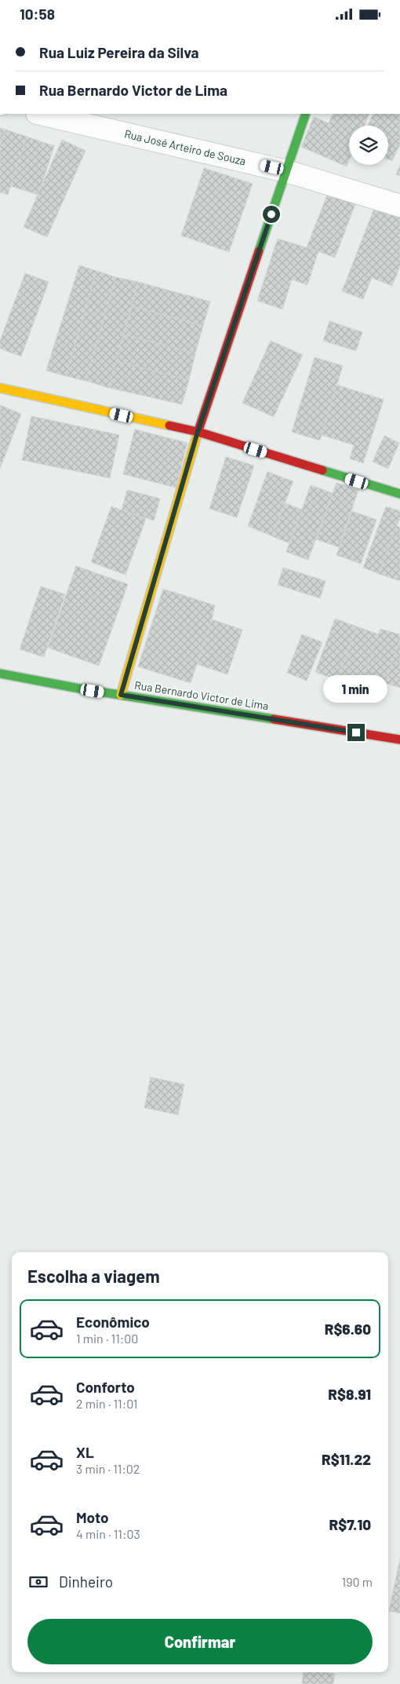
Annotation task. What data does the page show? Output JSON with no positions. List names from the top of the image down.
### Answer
{
  "streets": {
    "street": ["Rua José Arteiro de Souza", "Rua Bernardo Victor de Lima"]
  },
  "page": {
    "status": "10:58",
    "banner": ["Rua Luiz Pereira da Silva", "Rua Bernardo Victor de Lima"],
    "bubble": "1 min",
    "heading": "Escolha a viagem",
    "list": [
      {
        "name": "Econômico",
        "note": "1 min · 11:00",
        "value": "R$6.60"
      },
      {
        "name": "Conforto",
        "note": "2 min · 11:01",
        "value": "R$8.91"
      },
      {
        "name": "XL",
        "note": "3 min · 11:02",
        "value": "R$11.22"
      },
      {
        "name": "Moto",
        "note": "4 min · 11:03",
        "value": "R$7.10"
      }
    ],
    "pay": ["Dinheiro", "190 m"],
    "buttons": "Confirmar"
  }
}
